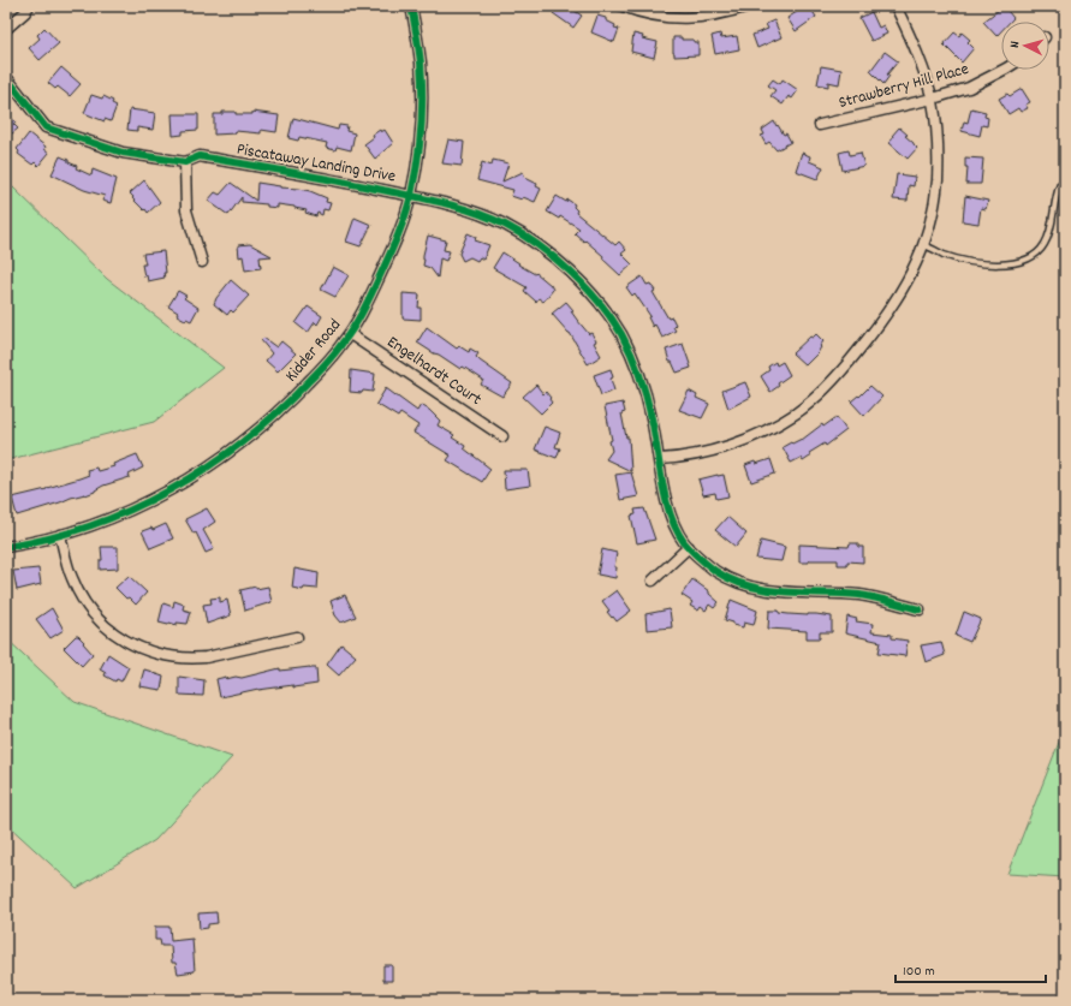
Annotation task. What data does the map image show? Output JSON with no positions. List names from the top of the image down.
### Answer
{
  "streets": {
    "street": [
      "Strawberry Hill Place",
      "Piscataway Landing Drive",
      "Kidder Road",
      "Engelhardt Court"
    ]
  },
  "crossings": [
    ["Piscataway Landing Drive", "Kidder Road"],
    ["Kidder Road", "Engelhardt Court"]
  ],
  "scale_bar": "100 m",
  "north": "left"
}
